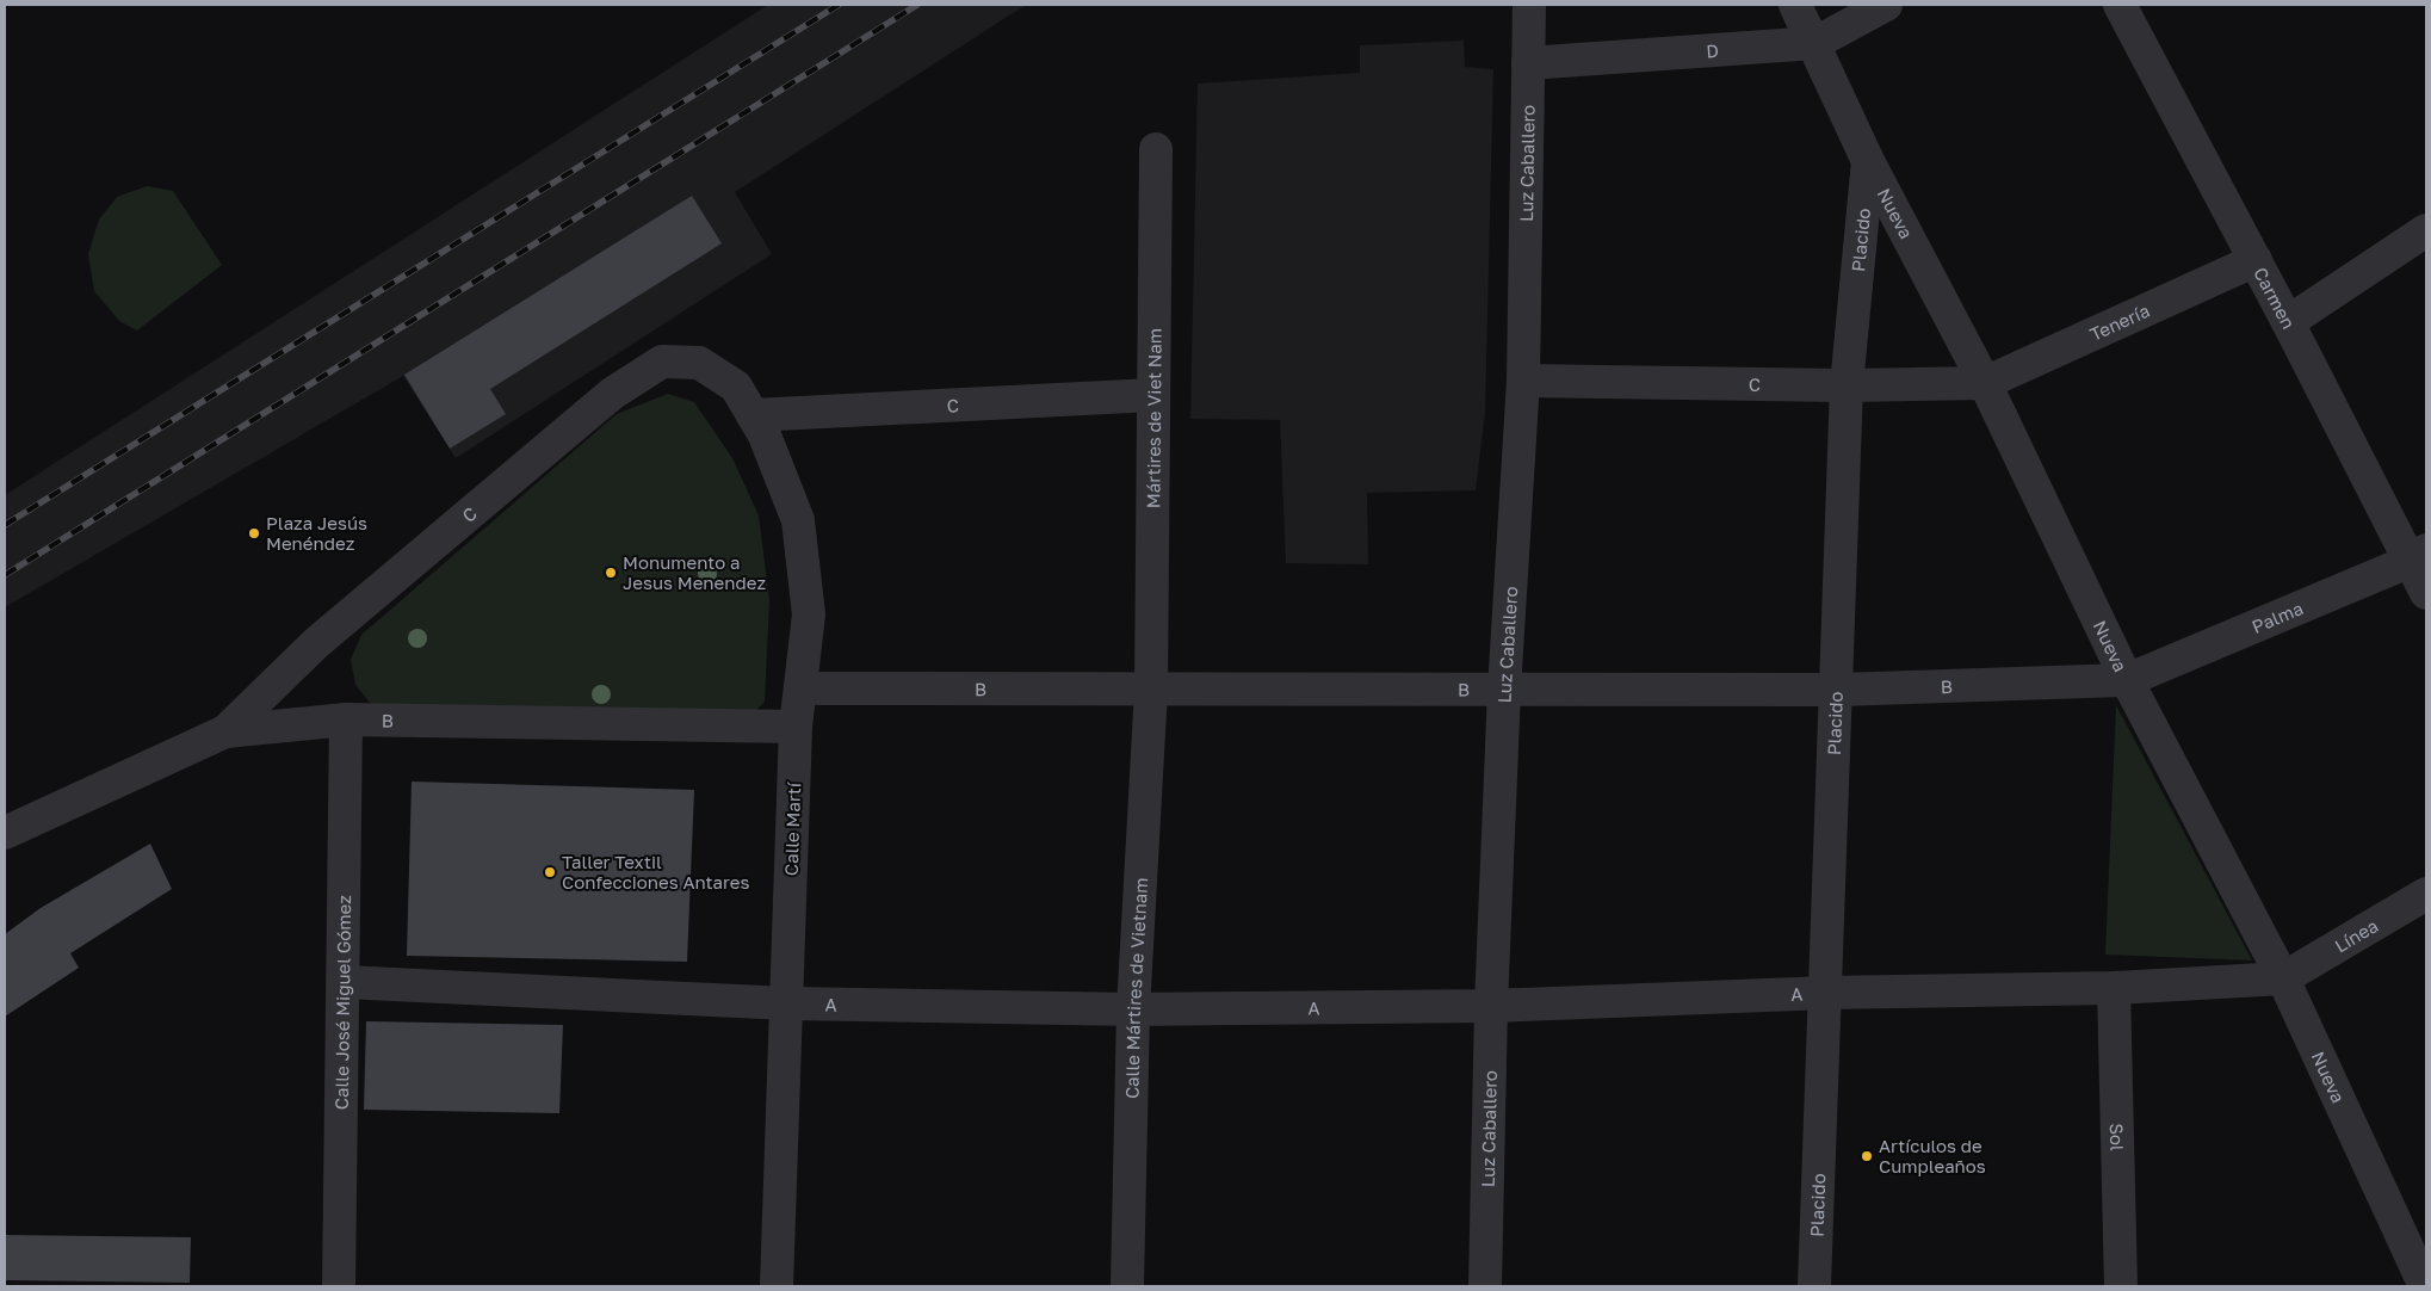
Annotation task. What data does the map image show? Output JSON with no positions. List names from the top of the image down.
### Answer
{
  "streets": {
    "street": [
      "D",
      "Luz Caballero",
      "Nueva",
      "Placido",
      "Carmen",
      "Tenería",
      "C",
      "Mártires de Viet Nam",
      "Palma",
      "B",
      "Calle Martí",
      "Línea",
      "Calle Mártires de Vietnam",
      "A",
      "Calle José Miguel Gómez",
      "Sol"
    ]
  },
  "crossings": [
    ["D", "Luz Caballero"],
    ["D", "Nueva"],
    ["Luz Caballero", "C"],
    ["Luz Caballero", "B"],
    ["Luz Caballero", "A"],
    ["Nueva", "Placido"],
    ["Nueva", "Tenería"],
    ["Nueva", "C"],
    ["Nueva", "Palma"],
    ["Nueva", "B"],
    ["Nueva", "Línea"],
    ["Nueva", "A"],
    ["Placido", "C"],
    ["Placido", "B"],
    ["Placido", "A"],
    ["Carmen", "Tenería"],
    ["Carmen", "Palma"],
    ["Tenería", "C"],
    ["C", "Mártires de Viet Nam"],
    ["C", "B"],
    ["C", "Calle Martí"],
    ["Mártires de Viet Nam", "B"],
    ["Mártires de Viet Nam", "Calle Mártires de Vietnam"],
    ["Palma", "B"],
    ["B", "Calle Martí"],
    ["B", "Calle Mártires de Vietnam"],
    ["B", "Calle José Miguel Gómez"],
    ["Calle Martí", "A"],
    ["Línea", "A"],
    ["Calle Mártires de Vietnam", "A"],
    ["A", "Calle José Miguel Gómez"],
    ["A", "Sol"]
  ],
  "places": [
    "Plaza Jesús Menéndez",
    "Monumento a Jesus Menendez",
    "Taller Textil Confecciones Antares",
    "Artículos de Cumpleaños"
  ]
}
